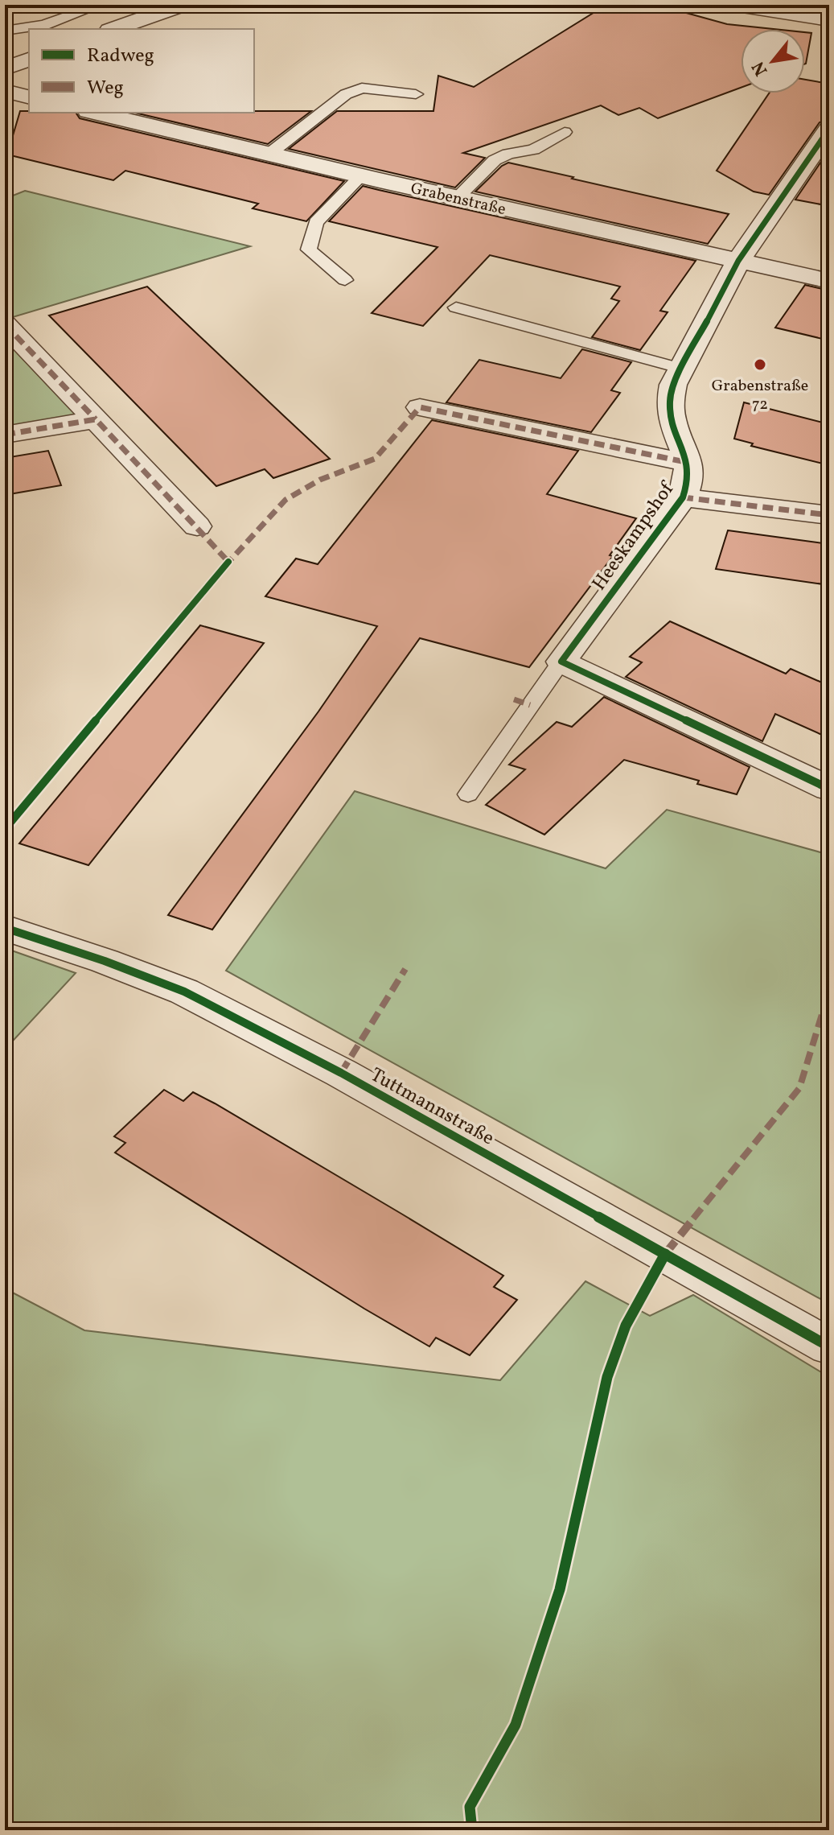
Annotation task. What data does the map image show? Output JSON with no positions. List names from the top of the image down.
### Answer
{
  "streets": {
    "street": ["Grabenstraße", "Heeskampshof", "Tuttmannstraße"]
  },
  "places": ["Grabenstraße 72"],
  "legend": ["Radweg", "Weg"],
  "north": "bottom left"
}
